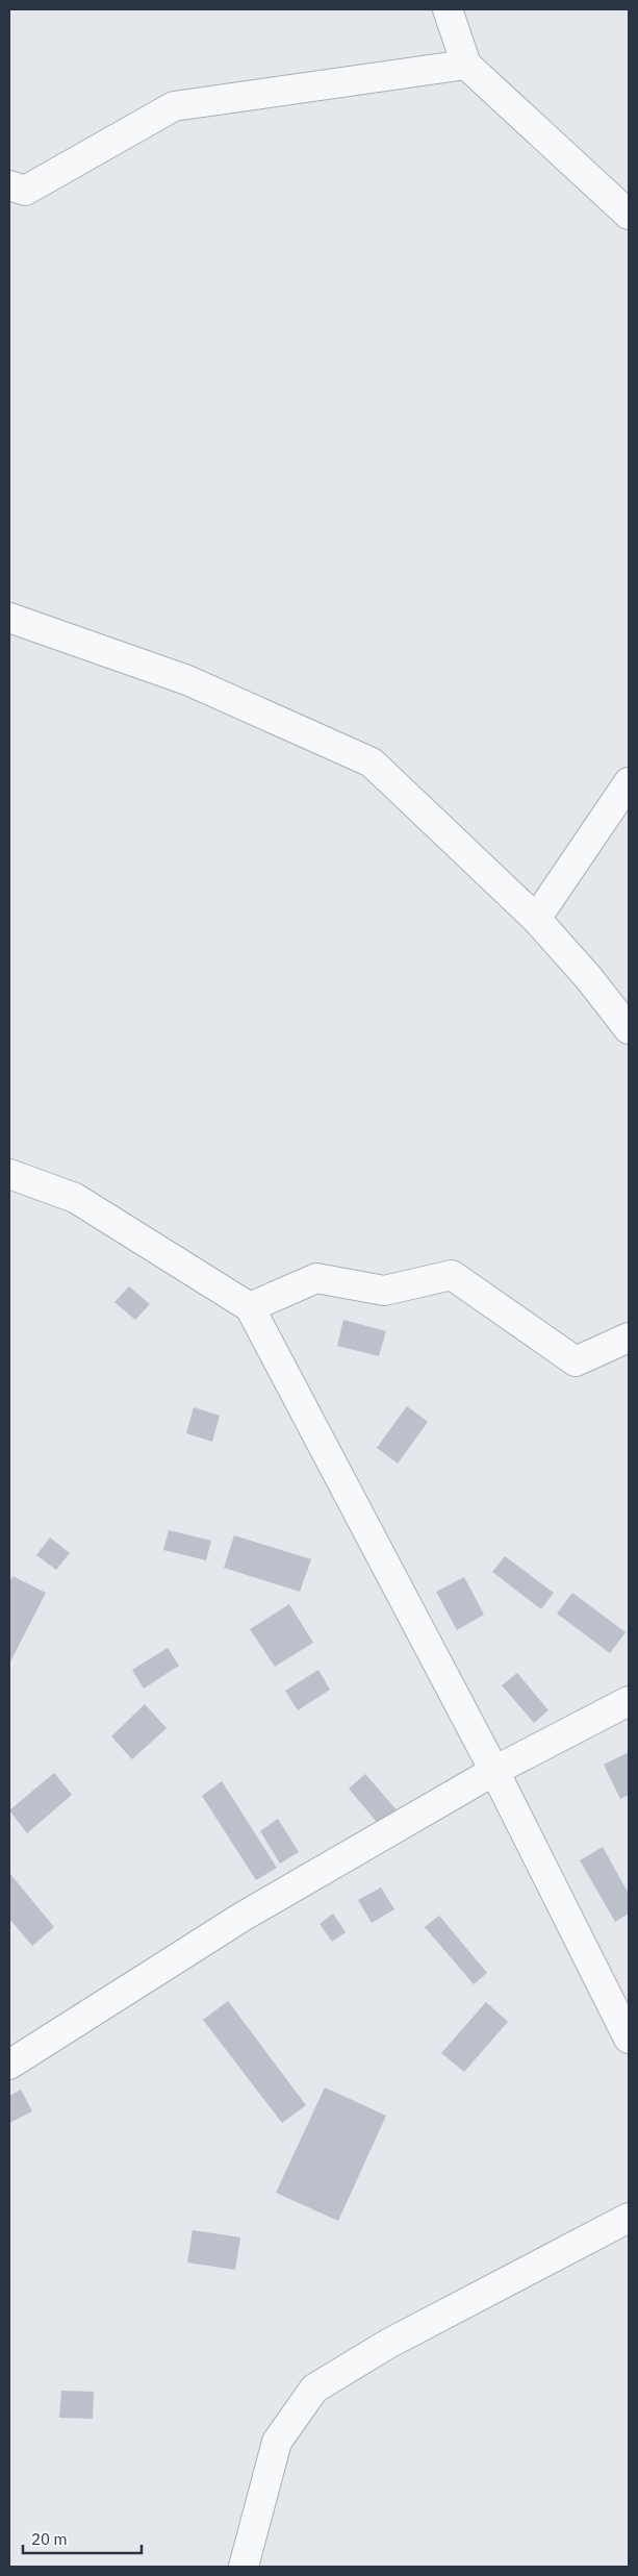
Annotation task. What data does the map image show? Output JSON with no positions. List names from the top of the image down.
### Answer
{
  "scale_bar": "20 m"
}
